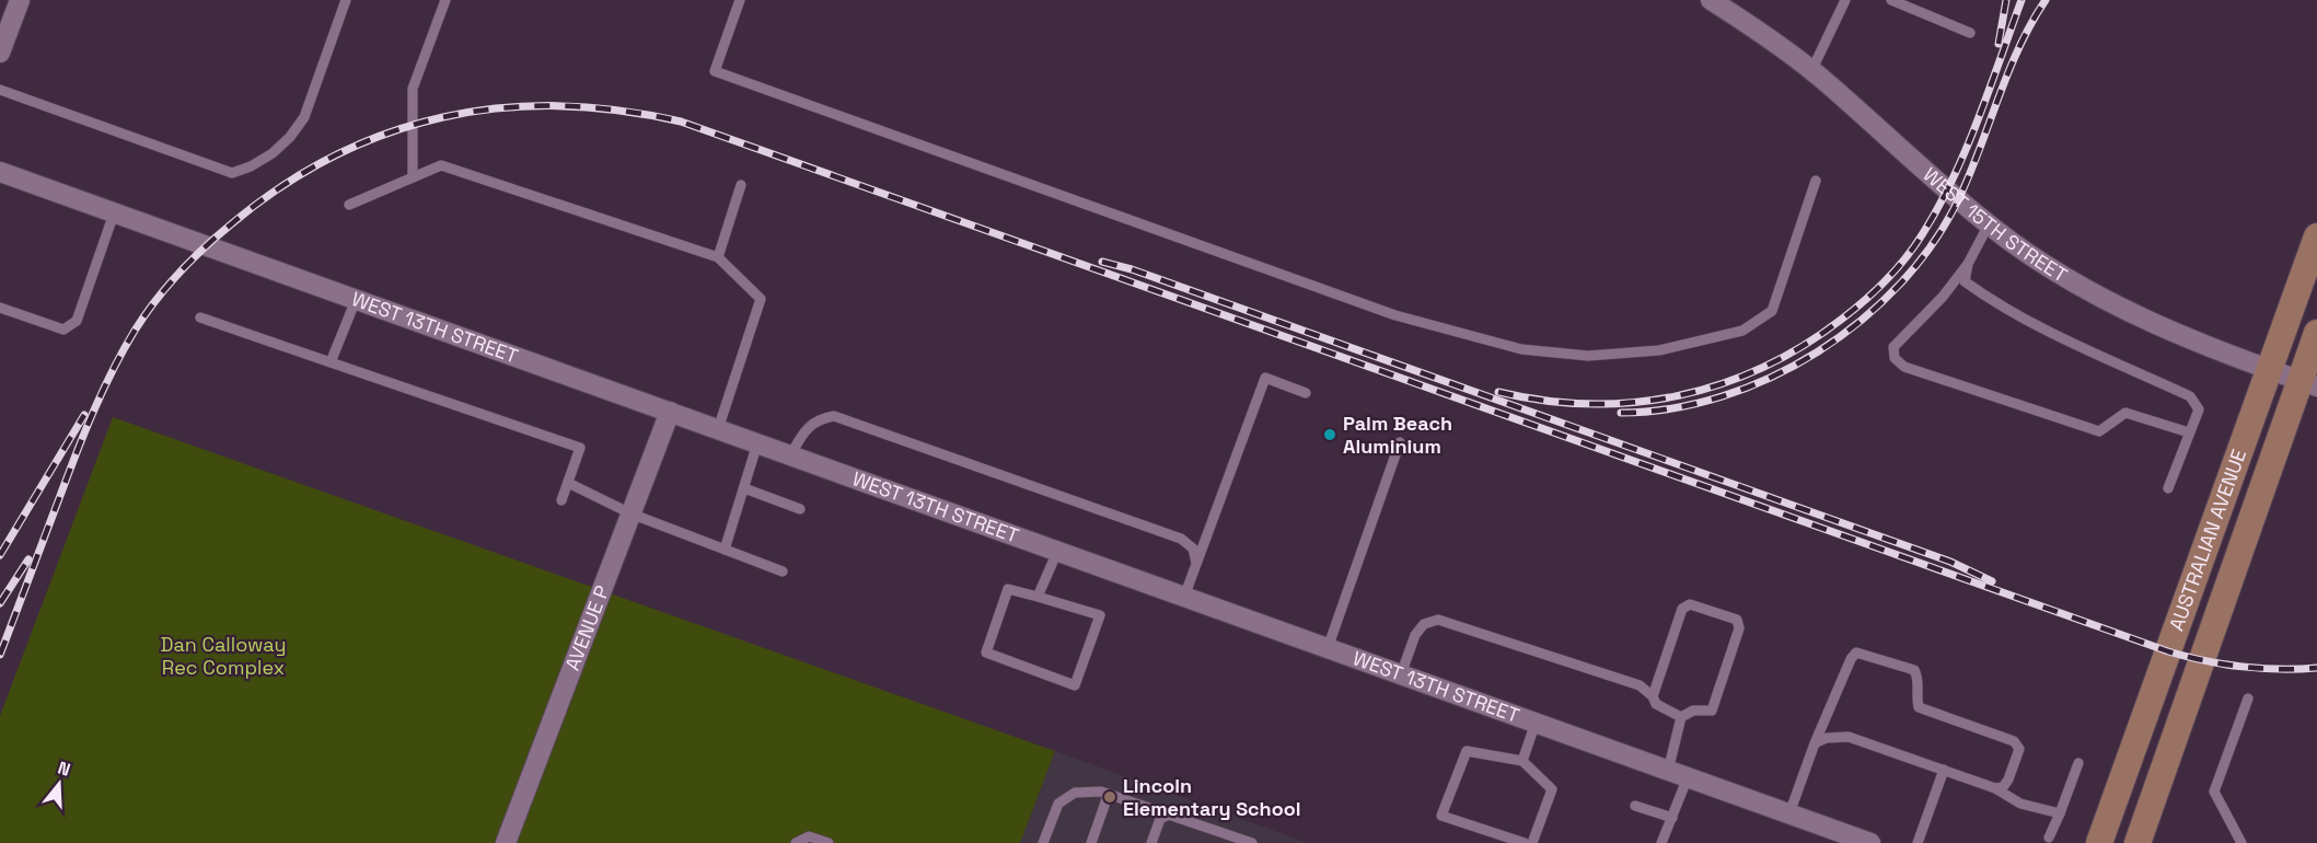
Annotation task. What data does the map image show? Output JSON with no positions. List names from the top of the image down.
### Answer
{
  "streets": {
    "main road": ["AUSTRALIAN AVENUE"],
    "street": ["WEST 15TH STREET", "WEST 13TH STREET", "AVENUE P"]
  },
  "crossings": [
    ["WEST 15TH STREET", "AUSTRALIAN AVENUE"],
    ["WEST 13TH STREET", "AVENUE P"]
  ],
  "parks": ["Dan Calloway Rec Complex"],
  "places": ["Palm Beach Aluminium", "Lincoln Elementary School"],
  "north": "top"
}
